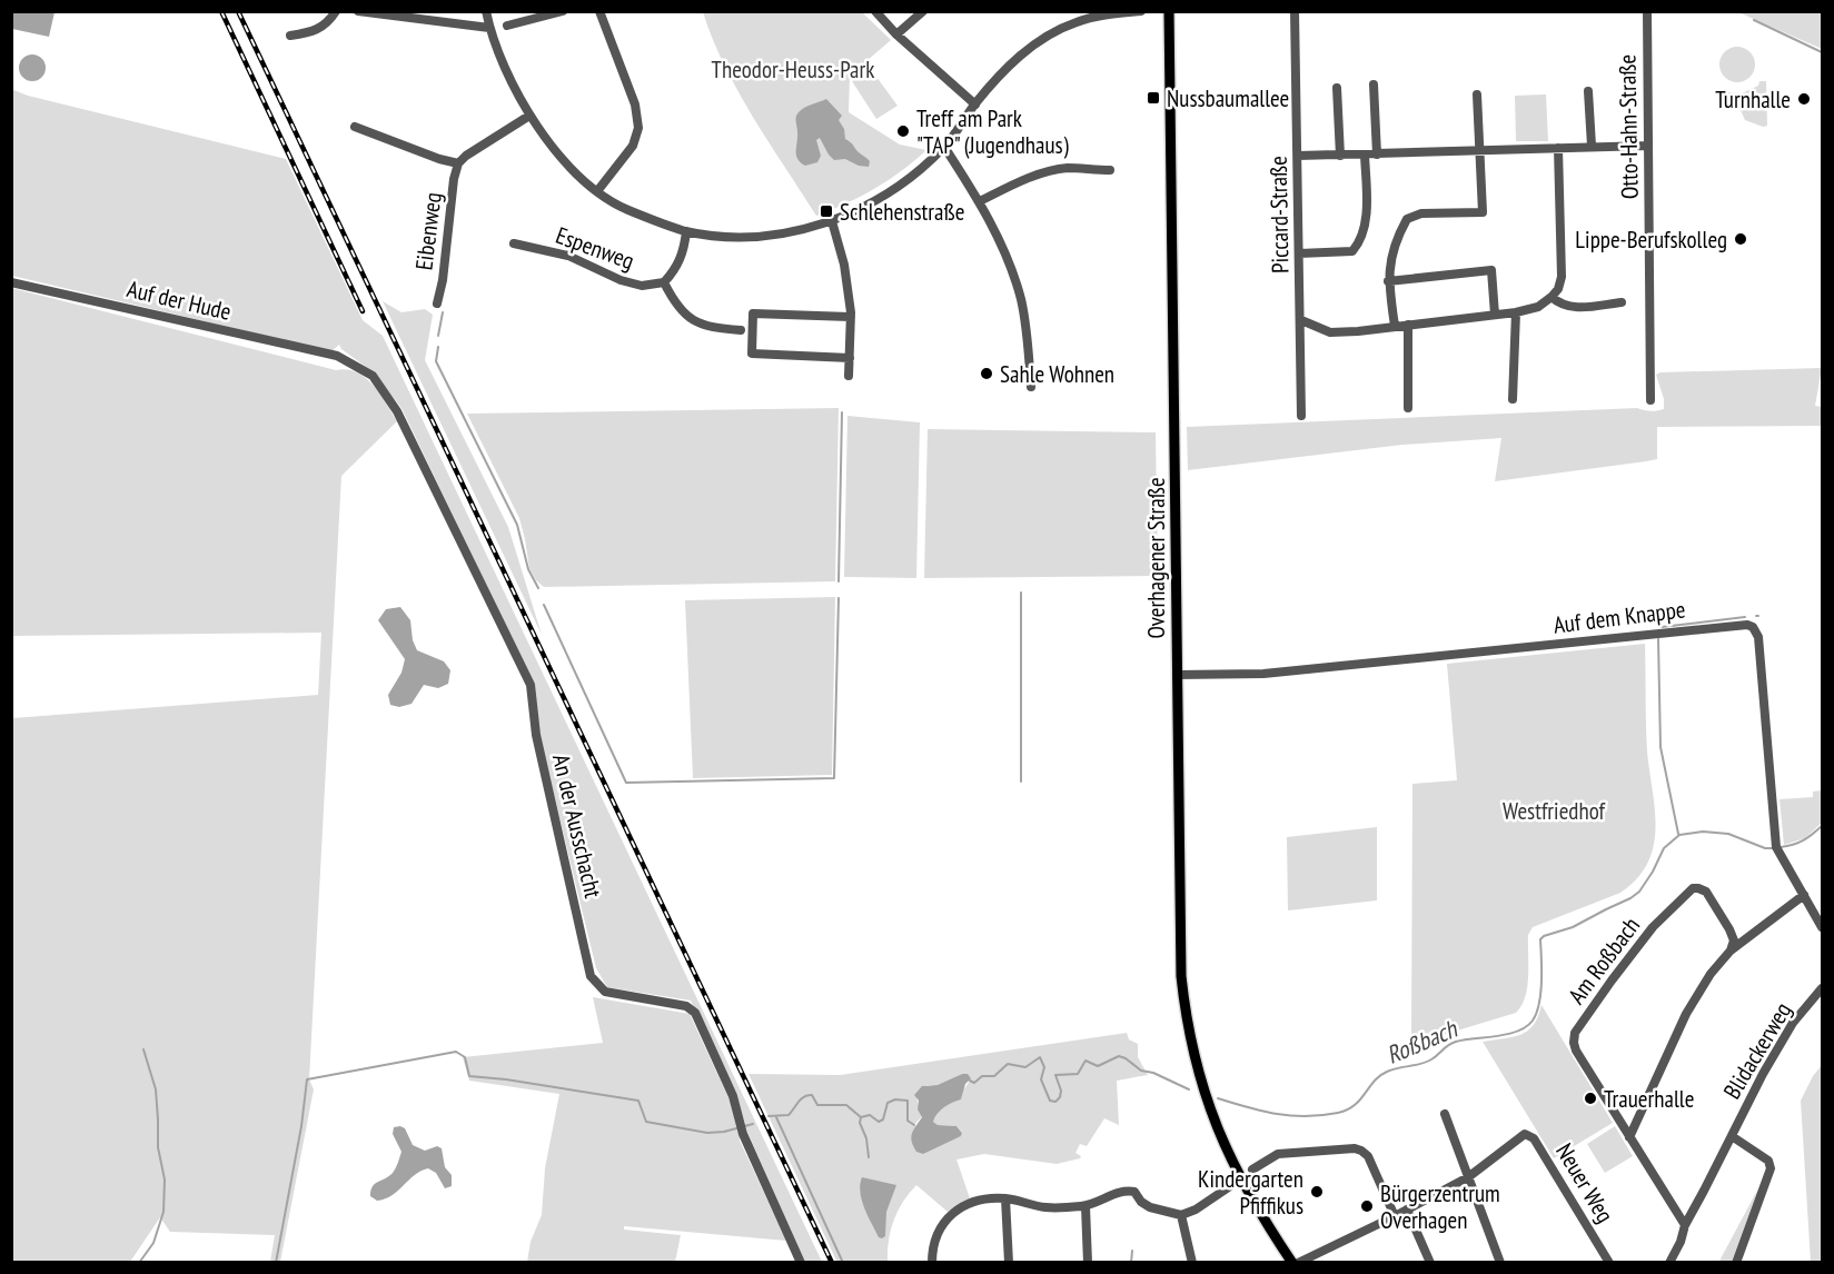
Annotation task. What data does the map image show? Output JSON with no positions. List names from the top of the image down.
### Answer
{
  "streets": {
    "main road": ["Overhagener Straße"],
    "street": [
      "Otto-Hahn-Straße",
      "Piccard-Straße",
      "Eibenweg",
      "Espenweg",
      "Auf der Hude",
      "Auf dem Knappe",
      "An der Ausschacht",
      "Am Roßbach",
      "Blidackerweg",
      "Neuer Weg"
    ]
  },
  "crossings": [
    ["Auf der Hude", "An der Ausschacht"],
    ["Overhagener Straße", "Auf dem Knappe"],
    ["Am Roßbach", "Blidackerweg"]
  ],
  "water": ["Roßbach"],
  "parks": ["Theodor-Heuss-Park", "Westfriedhof"],
  "places": {
    "transit": ["Nussbaumallee", "Schlehenstraße"],
    "other": [
      "Turnhalle",
      "Treff am Park \"TAP\" (Jugendhaus)",
      "Lippe-Berufskolleg",
      "Sahle Wohnen",
      "Trauerhalle",
      "Kindergarten Pfiffikus",
      "Bürgerzentrum Overhagen"
    ]
  }
}
